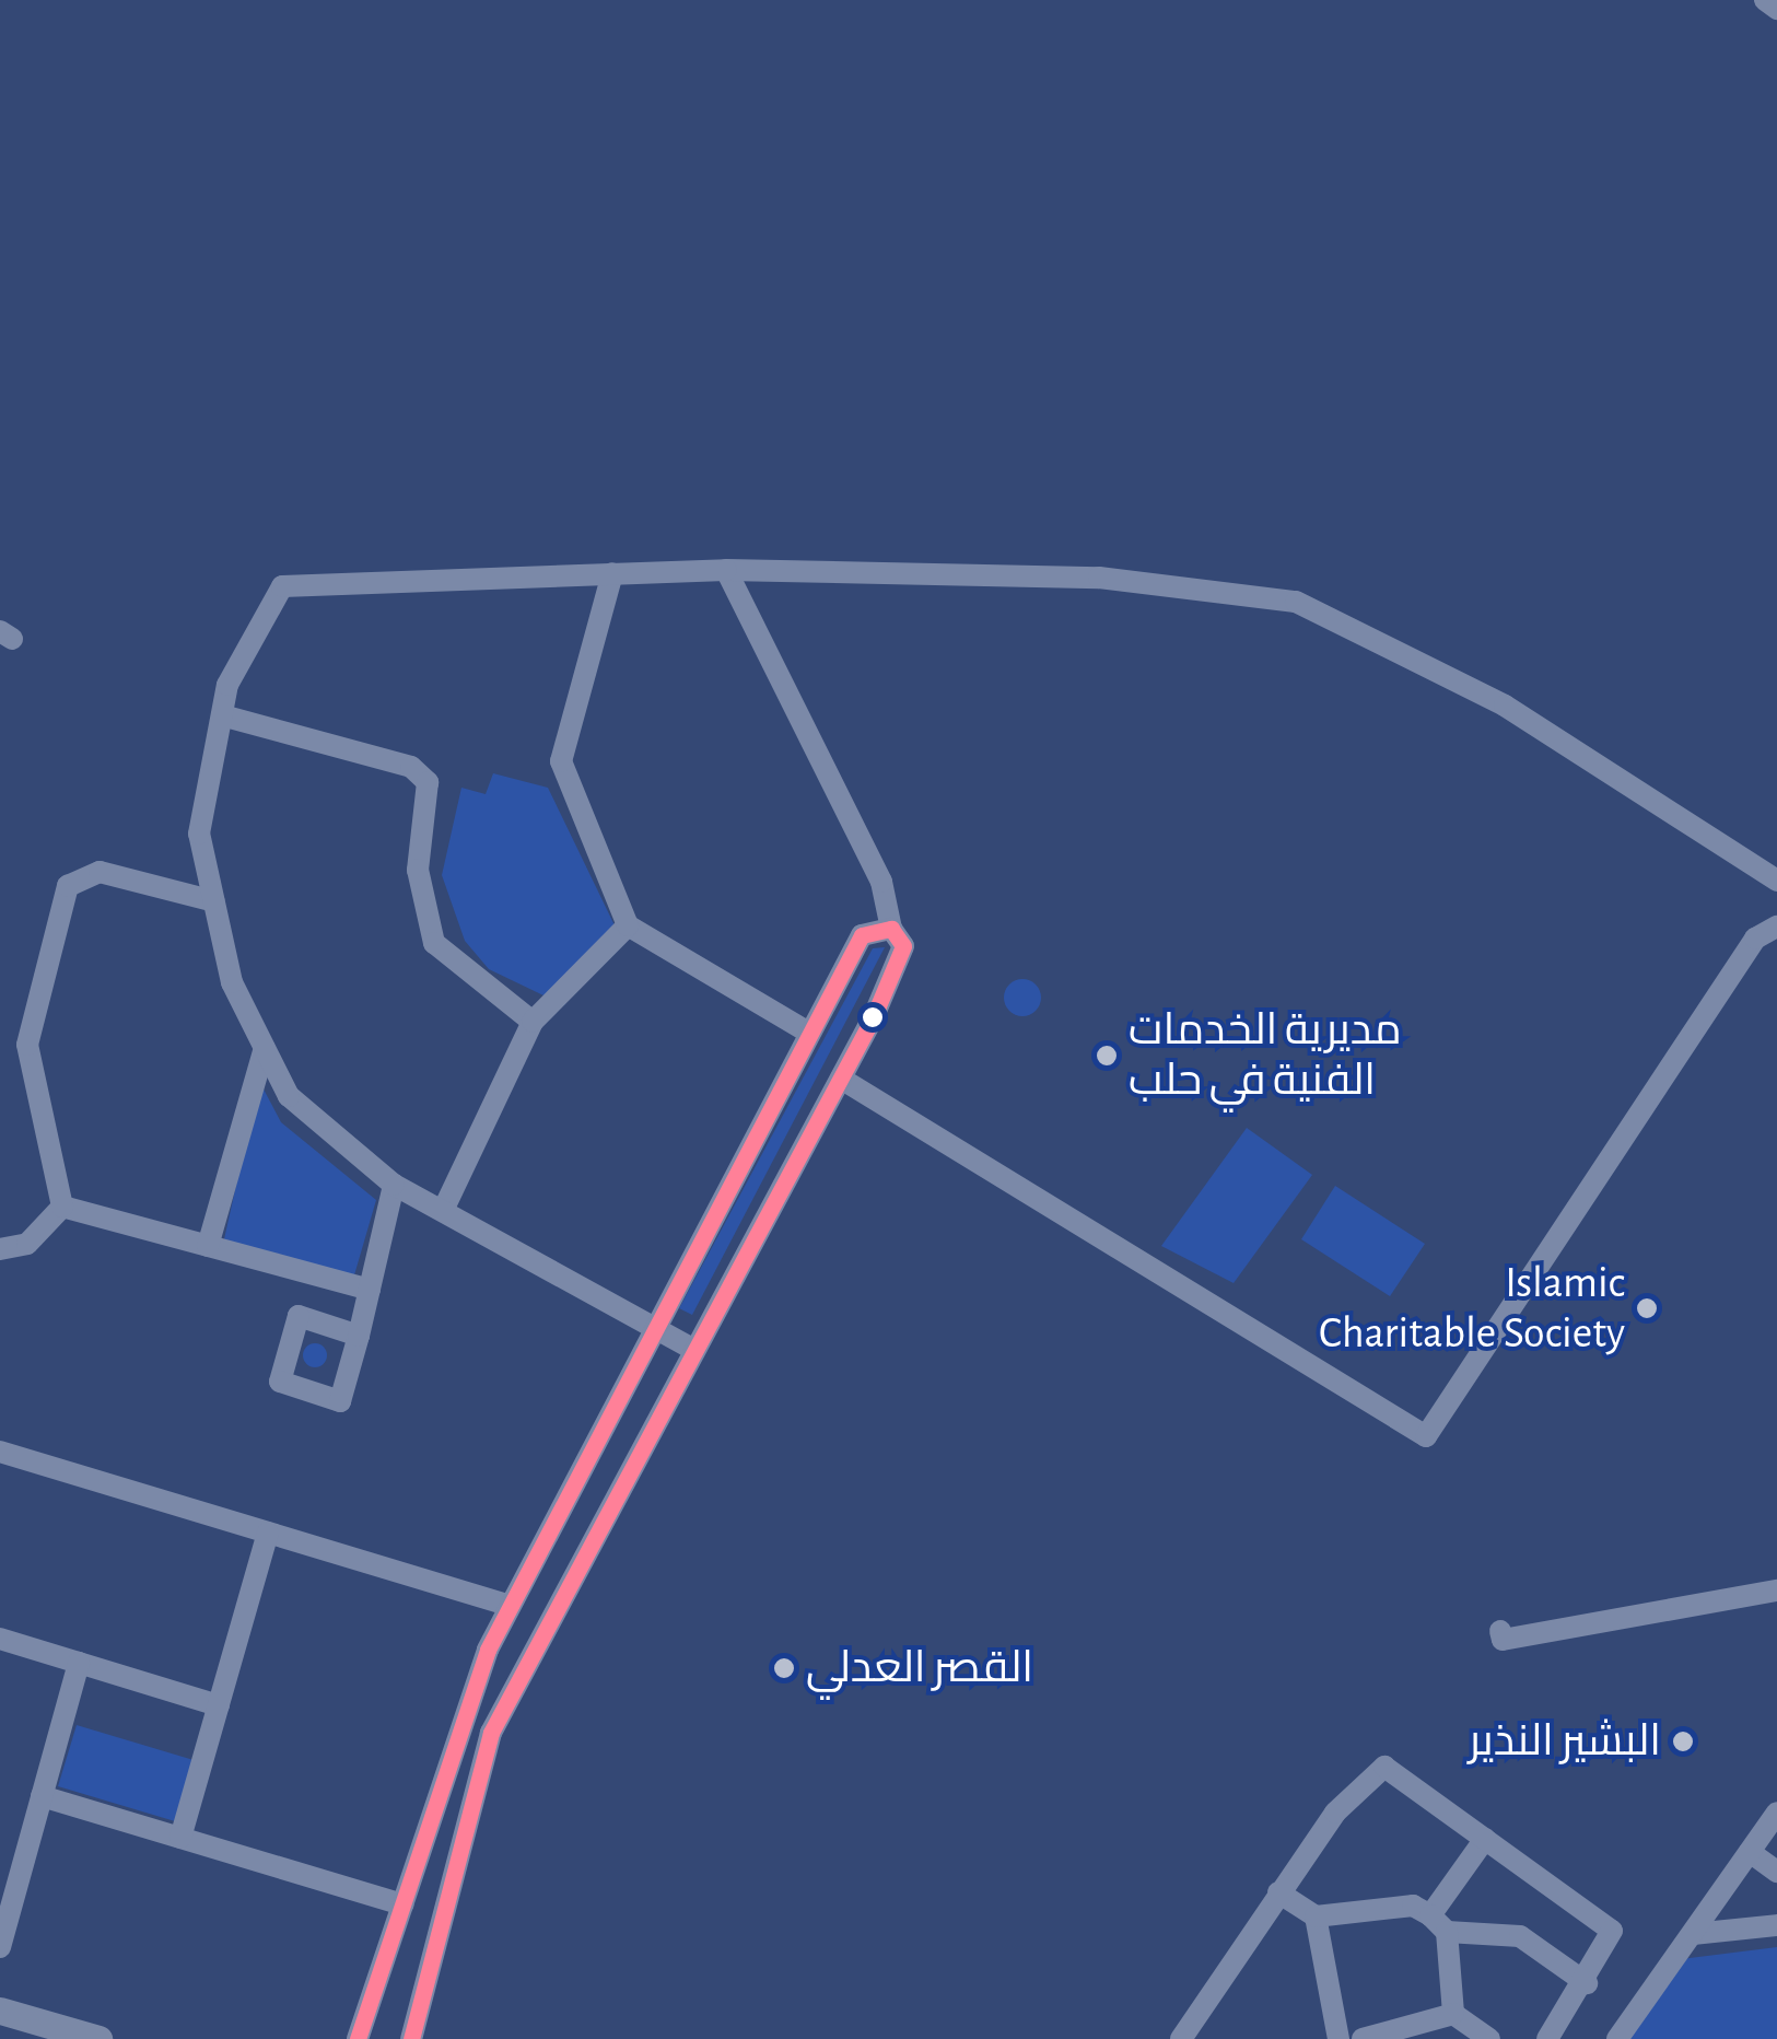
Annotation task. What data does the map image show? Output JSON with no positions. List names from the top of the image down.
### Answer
{
  "places": [
    "مديرية الخدمات الفنية في حلب",
    "Islamic Charitable Society",
    "القصر العدلي",
    "البشير النذير"
  ]
}
